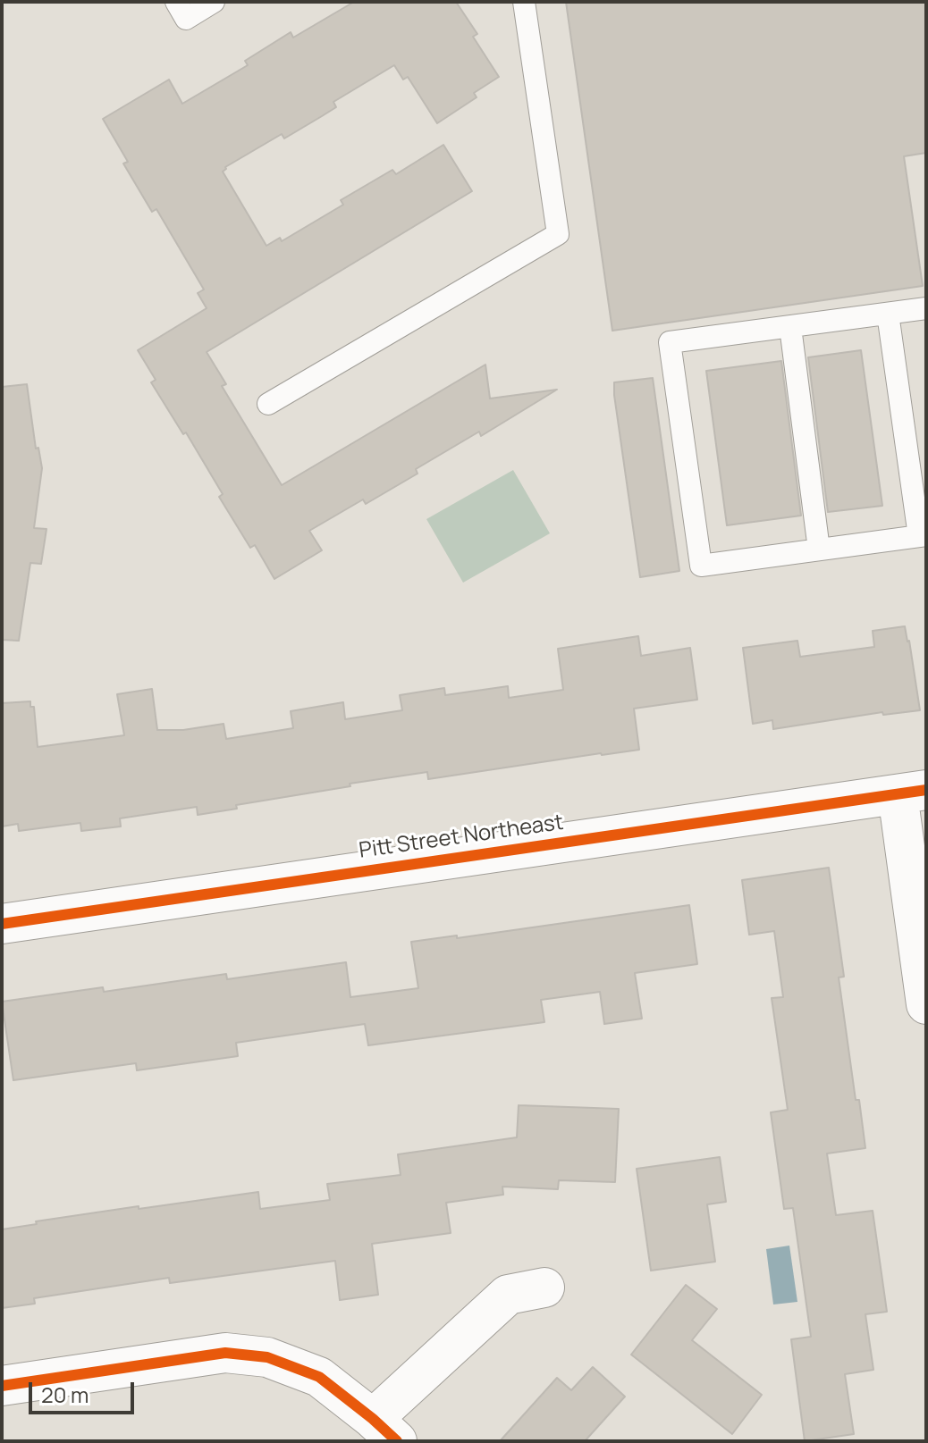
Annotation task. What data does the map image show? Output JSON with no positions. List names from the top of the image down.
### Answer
{
  "streets": {
    "street": ["Pitt Street Northeast"]
  },
  "scale_bar": "20 m"
}
